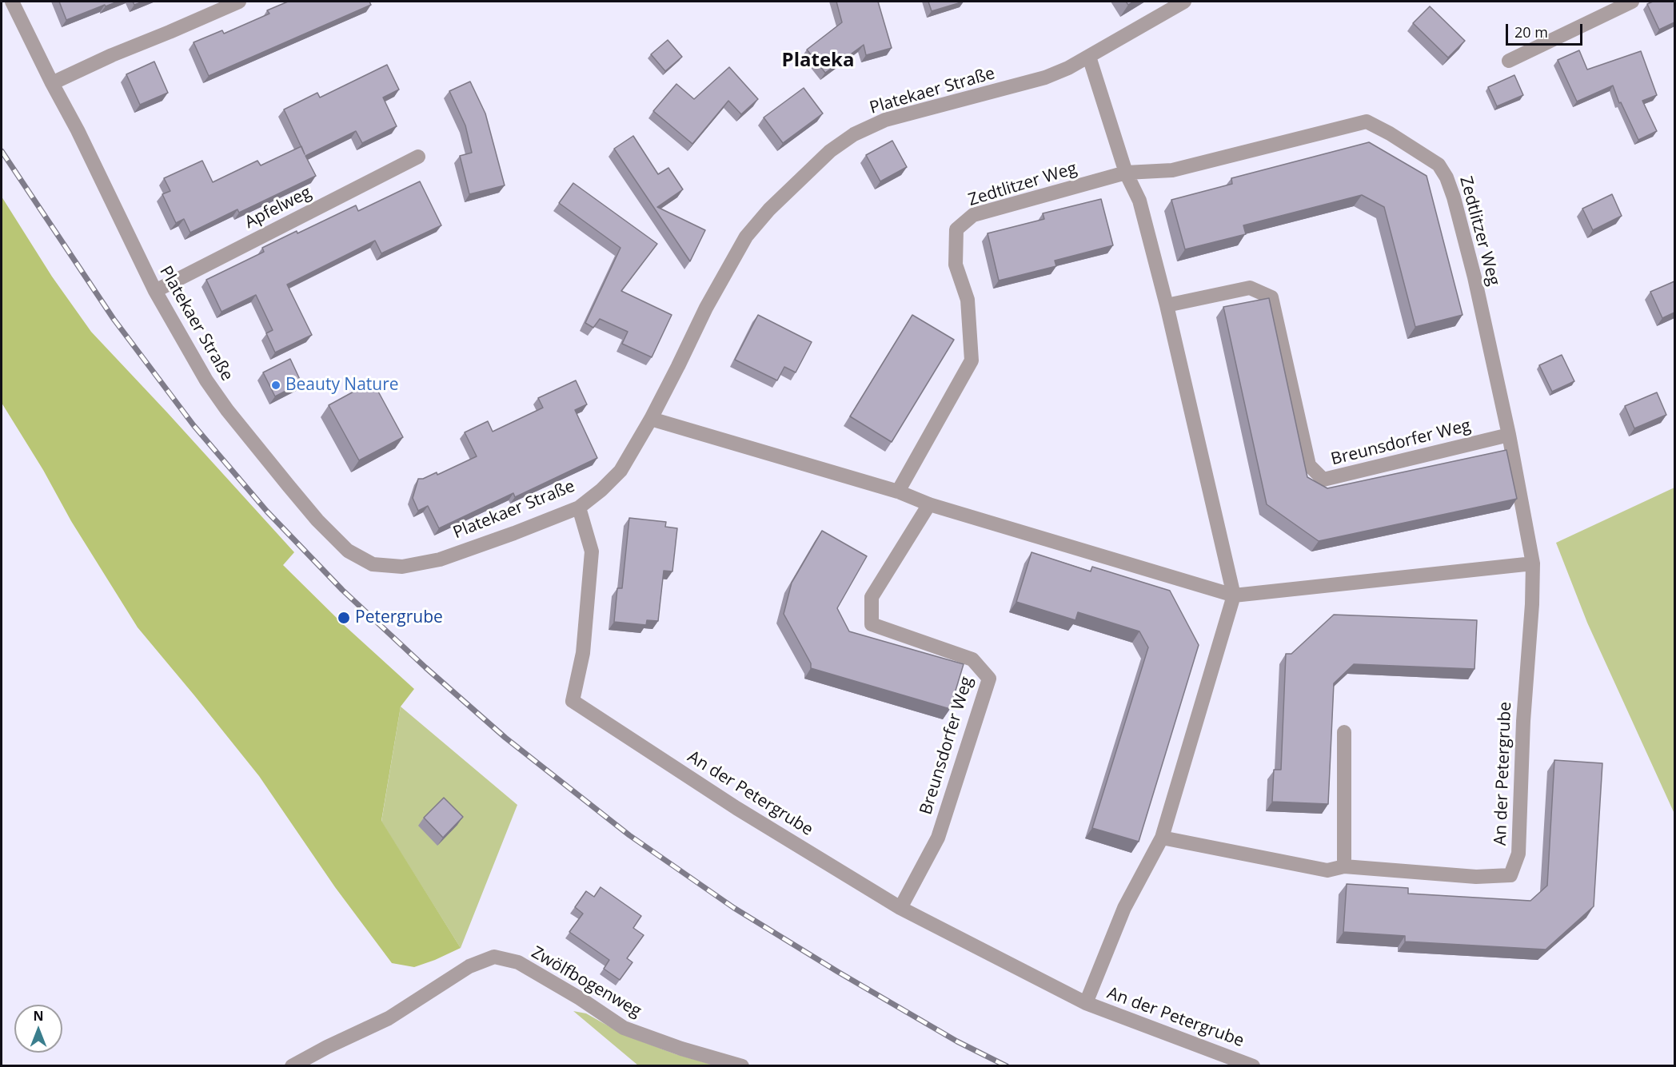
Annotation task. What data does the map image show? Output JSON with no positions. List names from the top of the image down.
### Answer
{
  "streets": {
    "street": [
      "Platekaer Straße",
      "Zedtlitzer Weg",
      "Apfelweg",
      "Breunsdorfer Weg",
      "An der Petergrube",
      "Zwölfbogenweg"
    ]
  },
  "crossings": [
    ["Platekaer Straße", "Apfelweg"],
    ["Platekaer Straße", "An der Petergrube"],
    ["Zedtlitzer Weg", "Breunsdorfer Weg"],
    ["Breunsdorfer Weg", "An der Petergrube"]
  ],
  "districts": ["Plateka"],
  "places": ["Beauty Nature", "Petergrube"],
  "scale_bar": "20 m",
  "north": "top"
}
